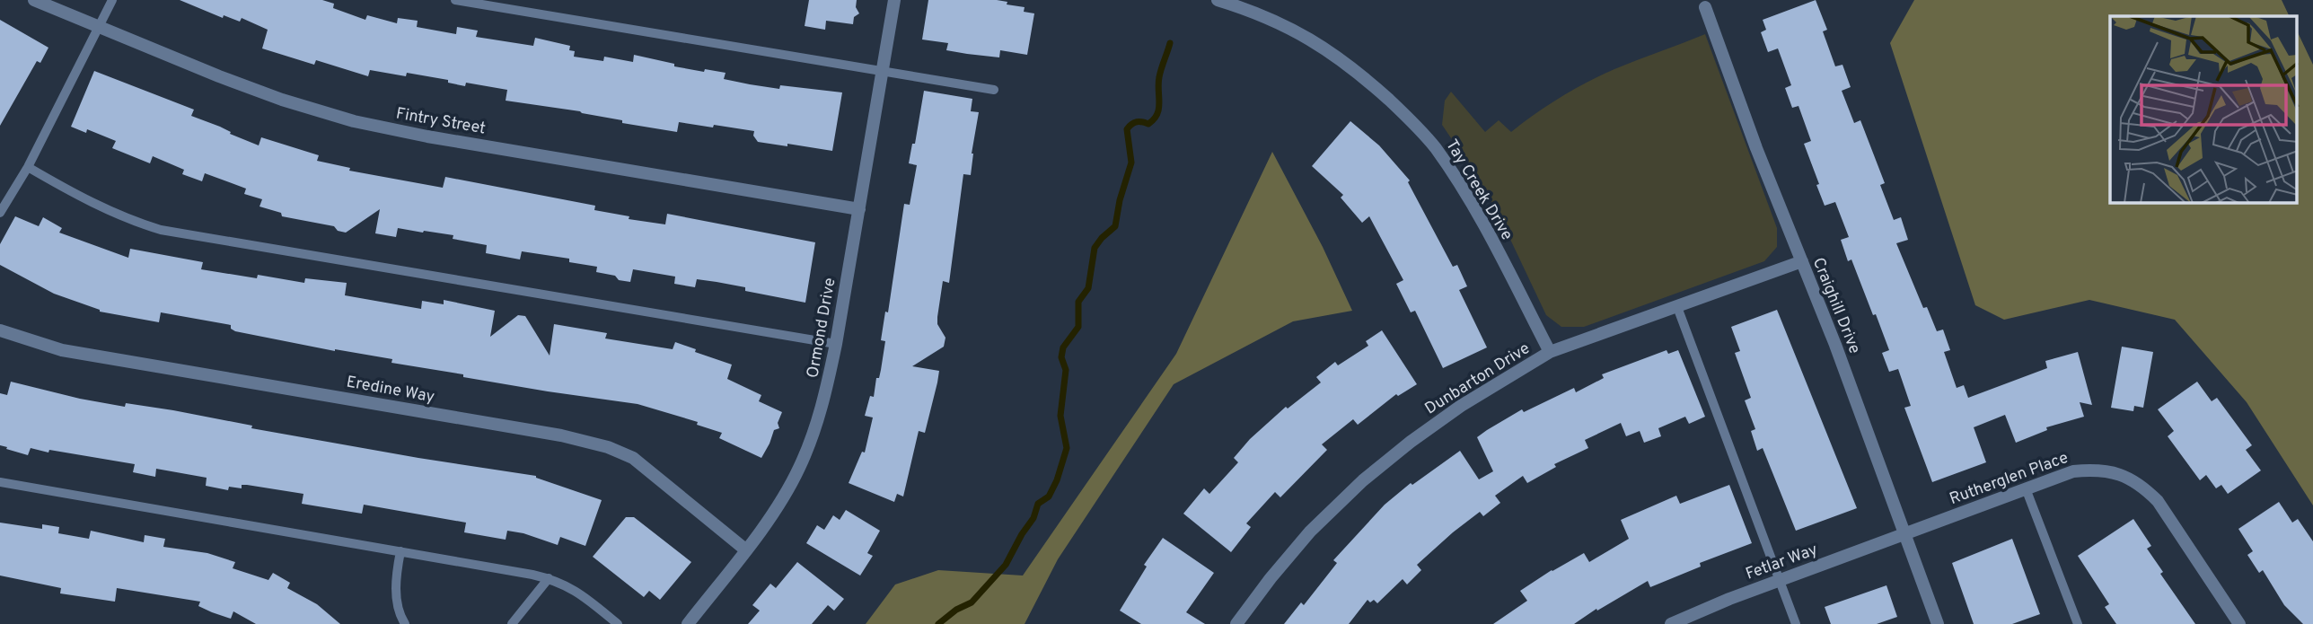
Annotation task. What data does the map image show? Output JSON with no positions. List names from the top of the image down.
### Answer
{
  "streets": {
    "street": [
      "Fintry Street",
      "Tay Creek Drive",
      "Craighill Drive",
      "Ormond Drive",
      "Dunbarton Drive",
      "Eredine Way",
      "Rutherglen Place",
      "Fetlar Way"
    ]
  },
  "crossings": [
    ["Fintry Street", "Ormond Drive"],
    ["Tay Creek Drive", "Dunbarton Drive"],
    ["Craighill Drive", "Dunbarton Drive"],
    ["Craighill Drive", "Rutherglen Place"],
    ["Craighill Drive", "Fetlar Way"],
    ["Ormond Drive", "Eredine Way"],
    ["Rutherglen Place", "Fetlar Way"]
  ]
}
